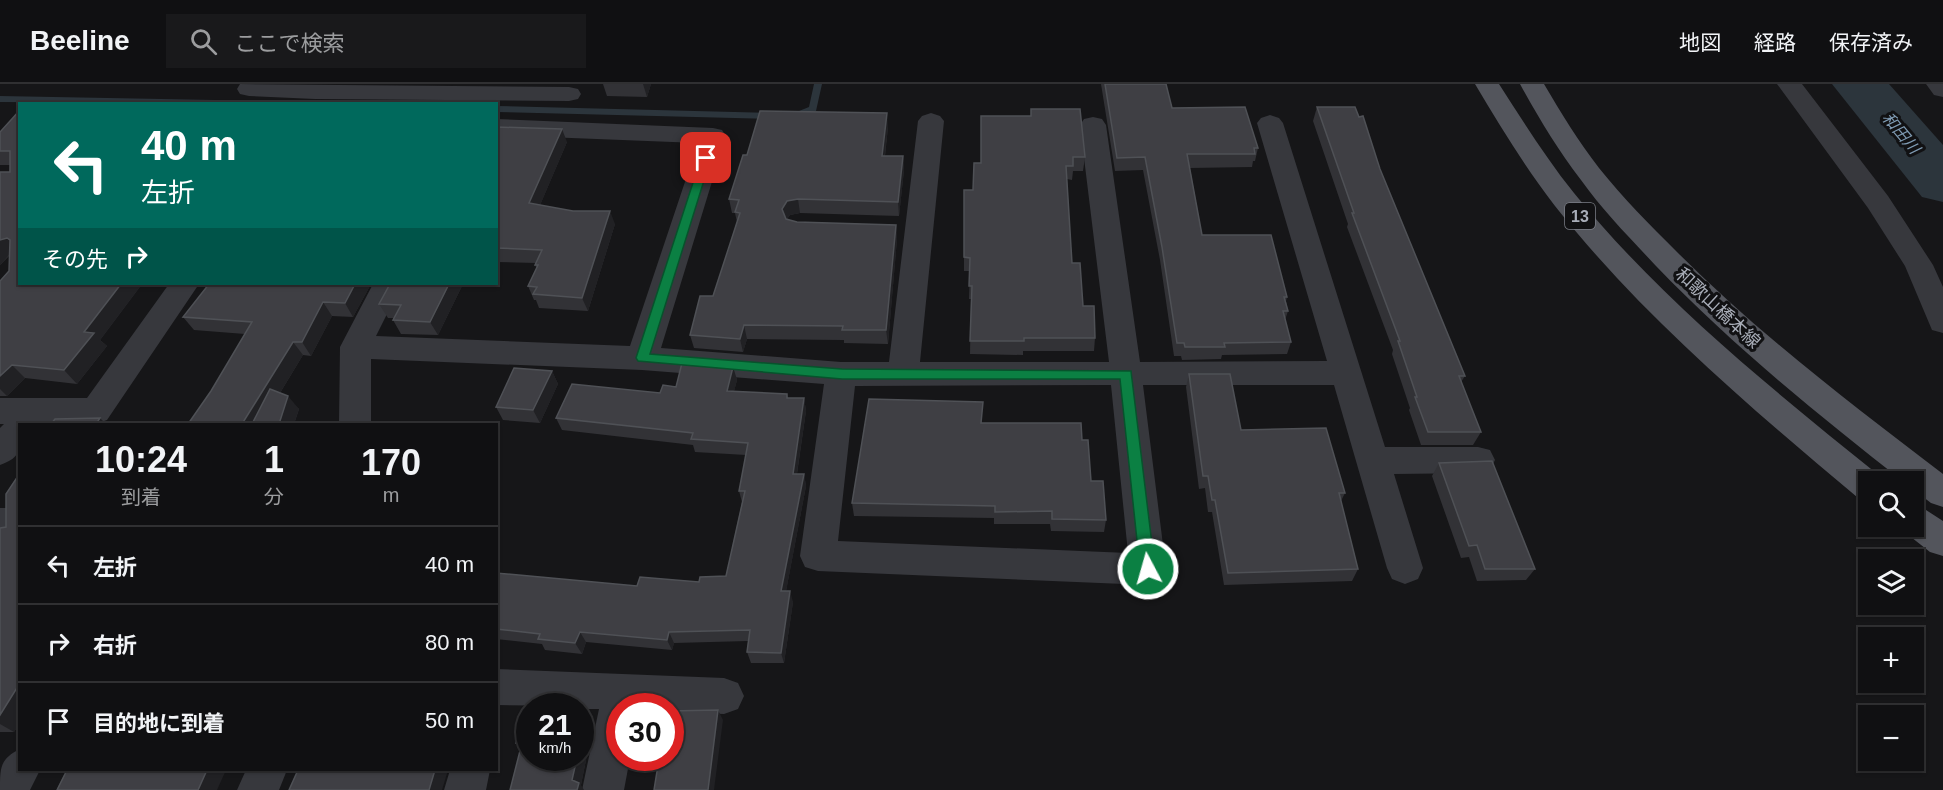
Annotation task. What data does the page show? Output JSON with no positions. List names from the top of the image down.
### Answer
{
  "streets": {
    "main road": ["13", "和歌山橋本線"]
  },
  "water": ["和田川"],
  "page": {
    "header": "Beeline",
    "search": "ここで検索",
    "nav": ["地図", "経路", "保存済み"],
    "turn": ["40 m", "左折"],
    "then": "その先",
    "eta": [
      "10:24",
      "到着",
      "1",
      "分",
      "170",
      "m"
    ],
    "map_buttons": ["+", "−"],
    "list": [
      {
        "name": "左折",
        "value": "40 m"
      },
      {
        "name": "右折",
        "value": "80 m"
      },
      {
        "name": "目的地に到着",
        "value": "50 m"
      }
    ],
    "speed": "21 km/h",
    "limit": "30"
  }
}
